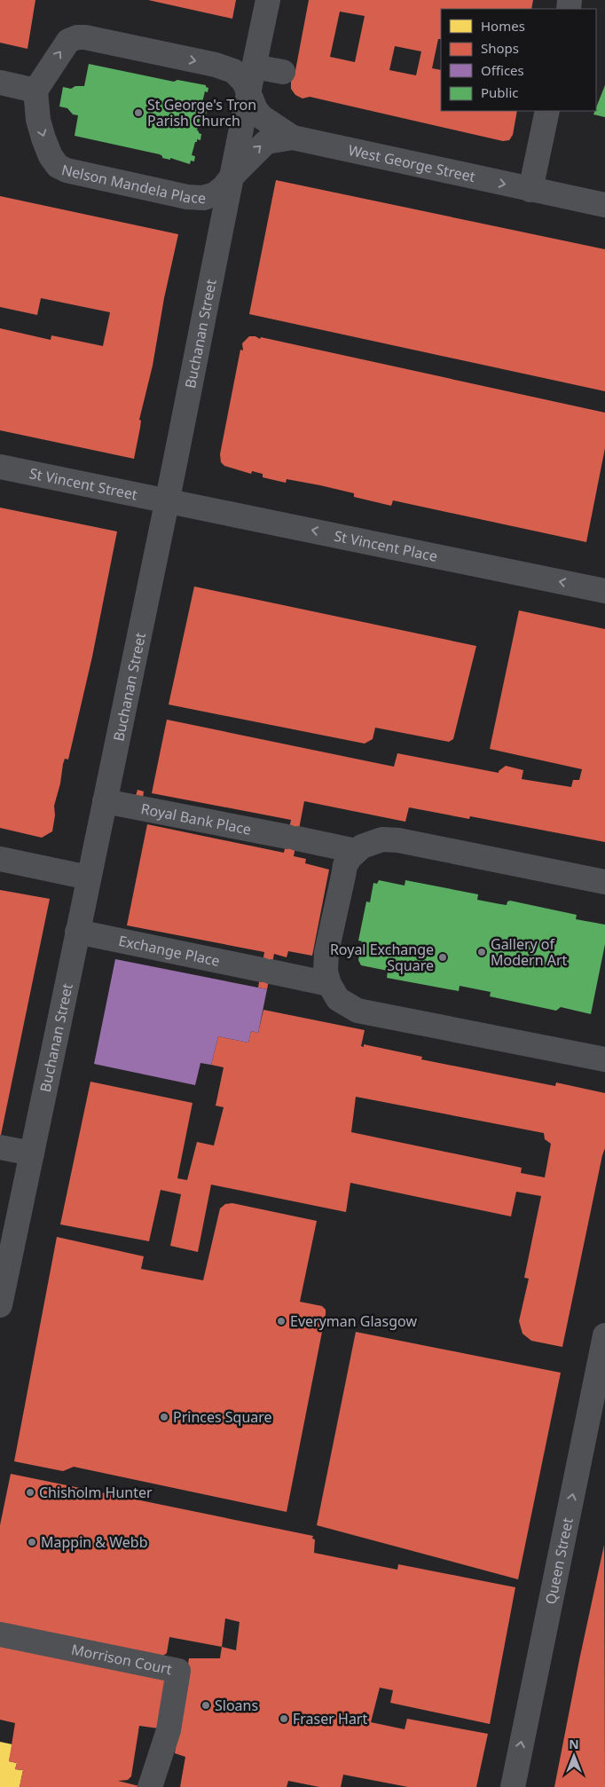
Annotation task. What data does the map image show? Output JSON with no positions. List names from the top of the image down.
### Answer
{
  "streets": {
    "street": [
      "West George Street",
      "Nelson Mandela Place",
      "Buchanan Street",
      "St Vincent Street",
      "St Vincent Place",
      "Royal Bank Place",
      "Exchange Place",
      "Queen Street",
      "Morrison Court"
    ]
  },
  "crossings": [
    ["West George Street", "Nelson Mandela Place"],
    ["West George Street", "Buchanan Street"],
    ["Nelson Mandela Place", "Buchanan Street"],
    ["Buchanan Street", "St Vincent Street"],
    ["Buchanan Street", "St Vincent Place"],
    ["Buchanan Street", "Royal Bank Place"],
    ["Buchanan Street", "Exchange Place"],
    ["St Vincent Street", "St Vincent Place"]
  ],
  "one_way": [
    "West George Street",
    "Nelson Mandela Place",
    "St Vincent Place",
    "Queen Street"
  ],
  "places": [
    "St George's Tron Parish Church",
    "Gallery of Modern Art",
    "Royal Exchange Square",
    "Everyman Glasgow",
    "Princes Square",
    "Chisholm Hunter",
    "Mappin & Webb",
    "Sloans",
    "Fraser Hart"
  ],
  "legend": [
    "Homes",
    "Shops",
    "Offices",
    "Public"
  ],
  "north": "top"
}
